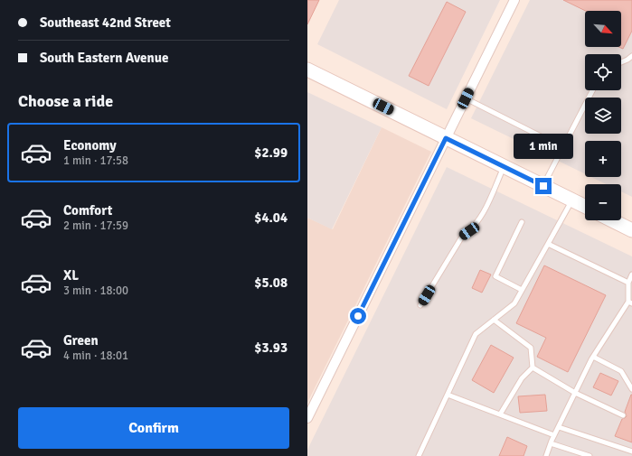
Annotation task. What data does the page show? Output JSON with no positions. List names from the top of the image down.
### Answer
{
  "north": "bottom right",
  "page": {
    "banner": ["Southeast 42nd Street", "South Eastern Avenue"],
    "map_buttons": ["+", "−"],
    "heading": "Choose a ride",
    "list": [
      {
        "name": "Economy",
        "note": "1 min · 17:58",
        "value": "$2.99"
      },
      {
        "name": "Comfort",
        "note": "2 min · 17:59",
        "value": "$4.04"
      },
      {
        "name": "XL",
        "note": "3 min · 18:00",
        "value": "$5.08"
      },
      {
        "name": "Green",
        "note": "4 min · 18:01",
        "value": "$3.93"
      }
    ],
    "bubble": "1 min",
    "buttons": "Confirm"
  }
}
